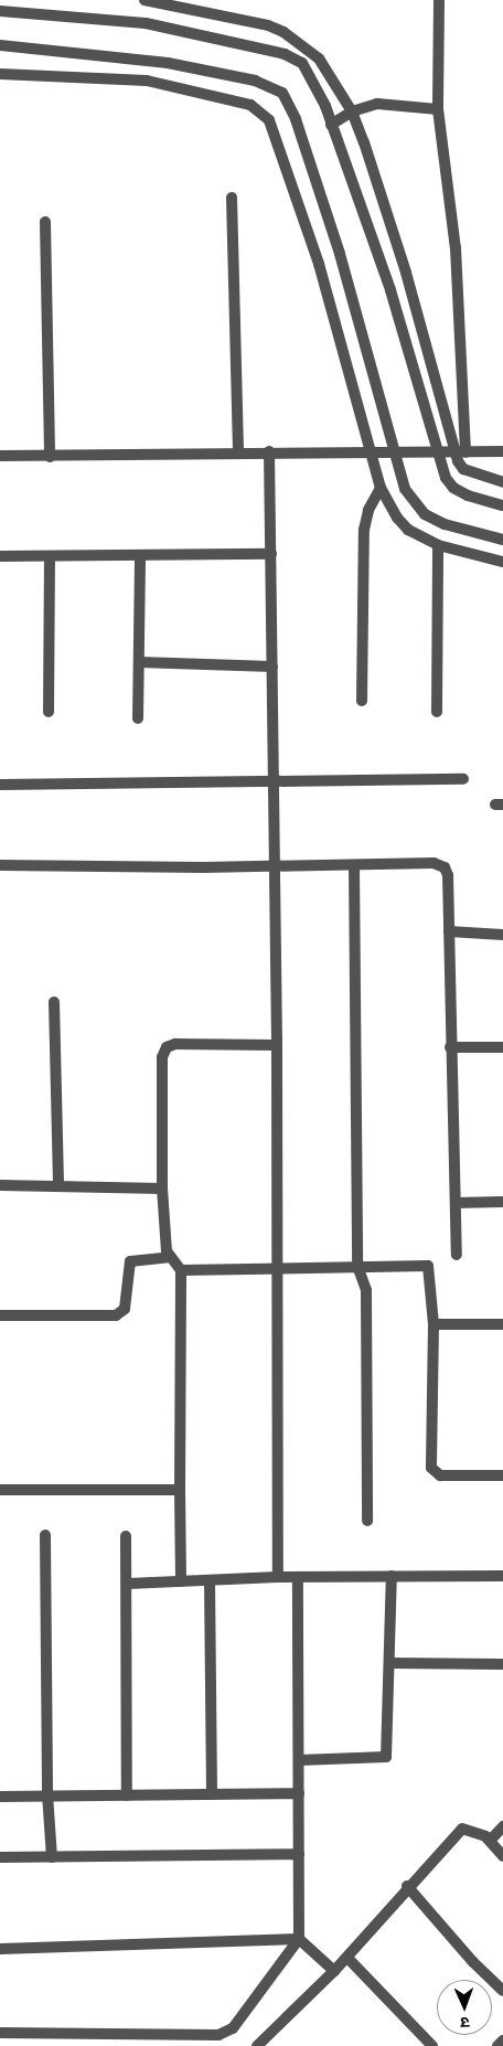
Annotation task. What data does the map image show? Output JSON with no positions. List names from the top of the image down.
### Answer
{
  "north": "bottom"
}
